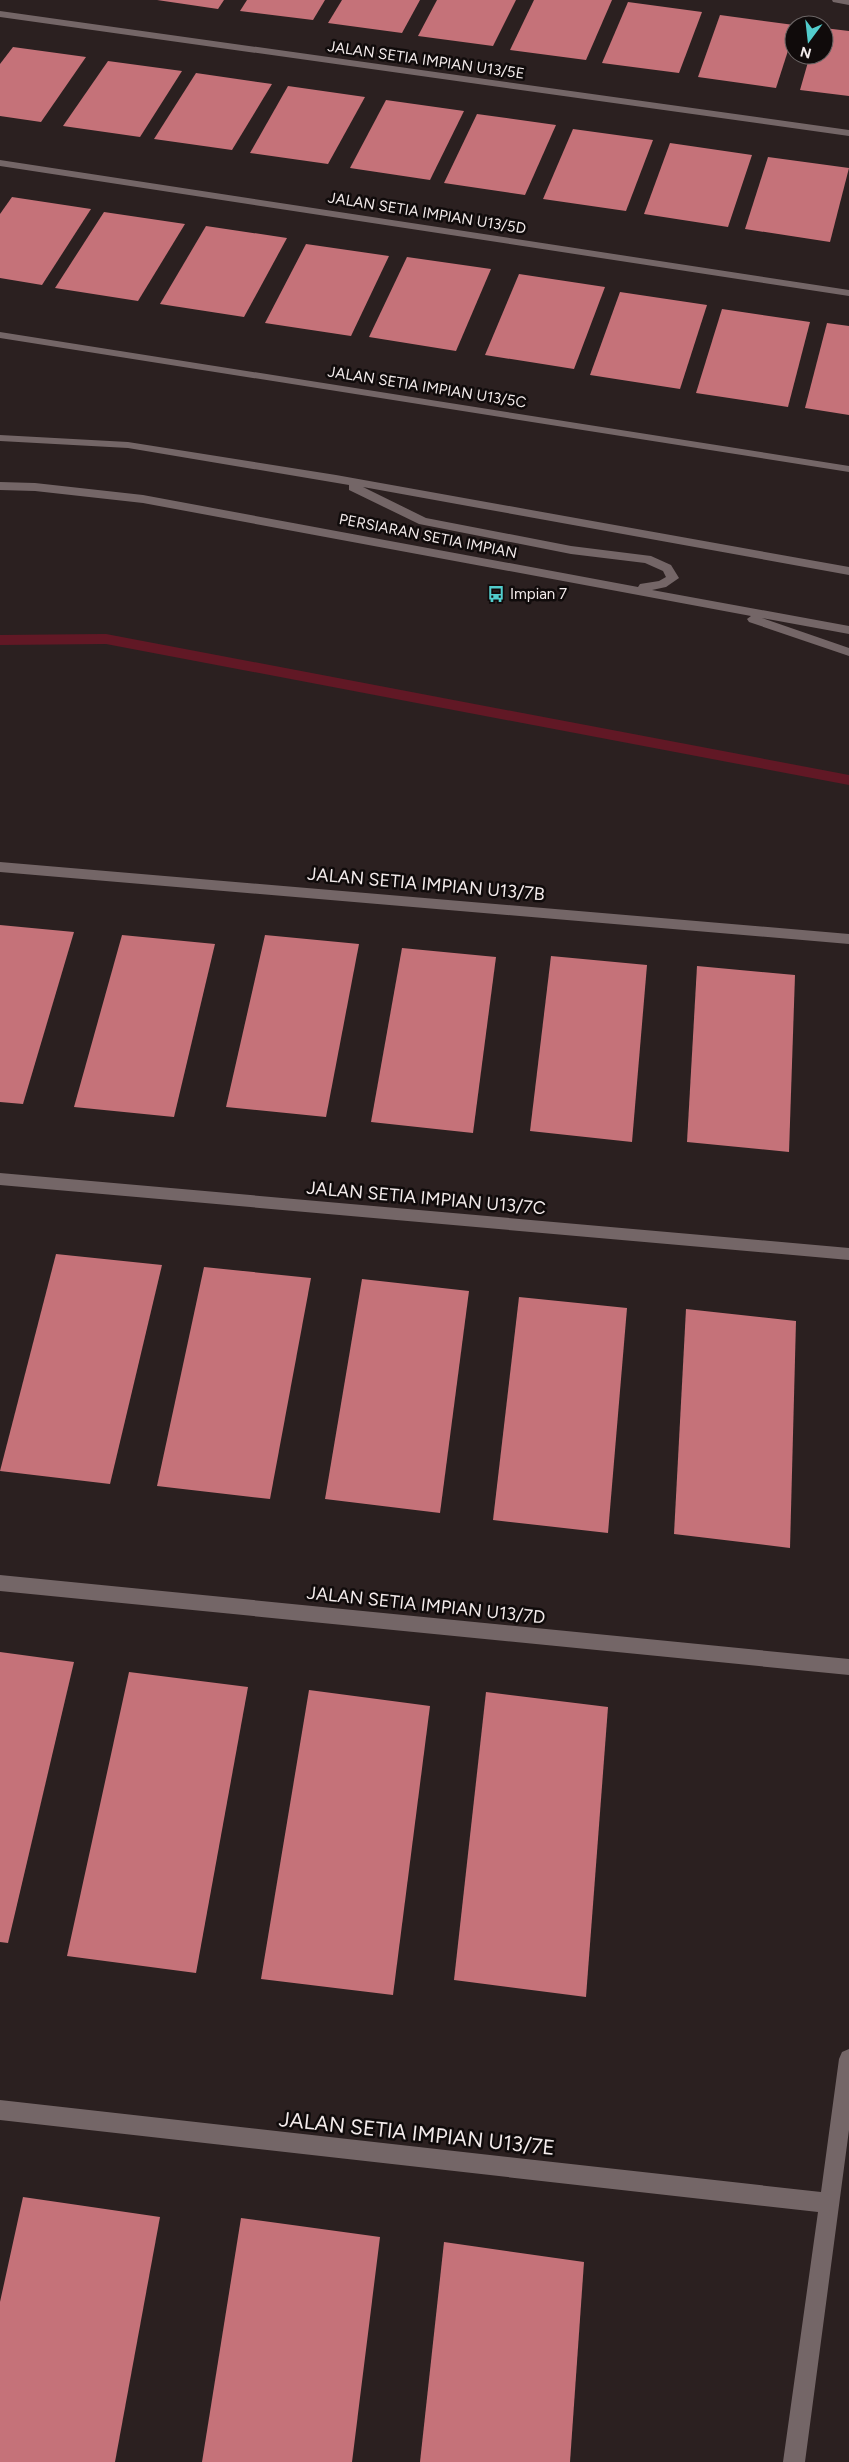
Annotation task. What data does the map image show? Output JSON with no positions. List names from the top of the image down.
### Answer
{
  "streets": {
    "street": [
      "JALAN SETIA IMPIAN U13/5E",
      "JALAN SETIA IMPIAN U13/5D",
      "JALAN SETIA IMPIAN U13/5C",
      "PERSIARAN SETIA IMPIAN",
      "JALAN SETIA IMPIAN U13/7B",
      "JALAN SETIA IMPIAN U13/7C",
      "JALAN SETIA IMPIAN U13/7D",
      "JALAN SETIA IMPIAN U13/7E"
    ]
  },
  "places": {
    "bus stop": ["Impian 7"]
  },
  "north": "bottom"
}
